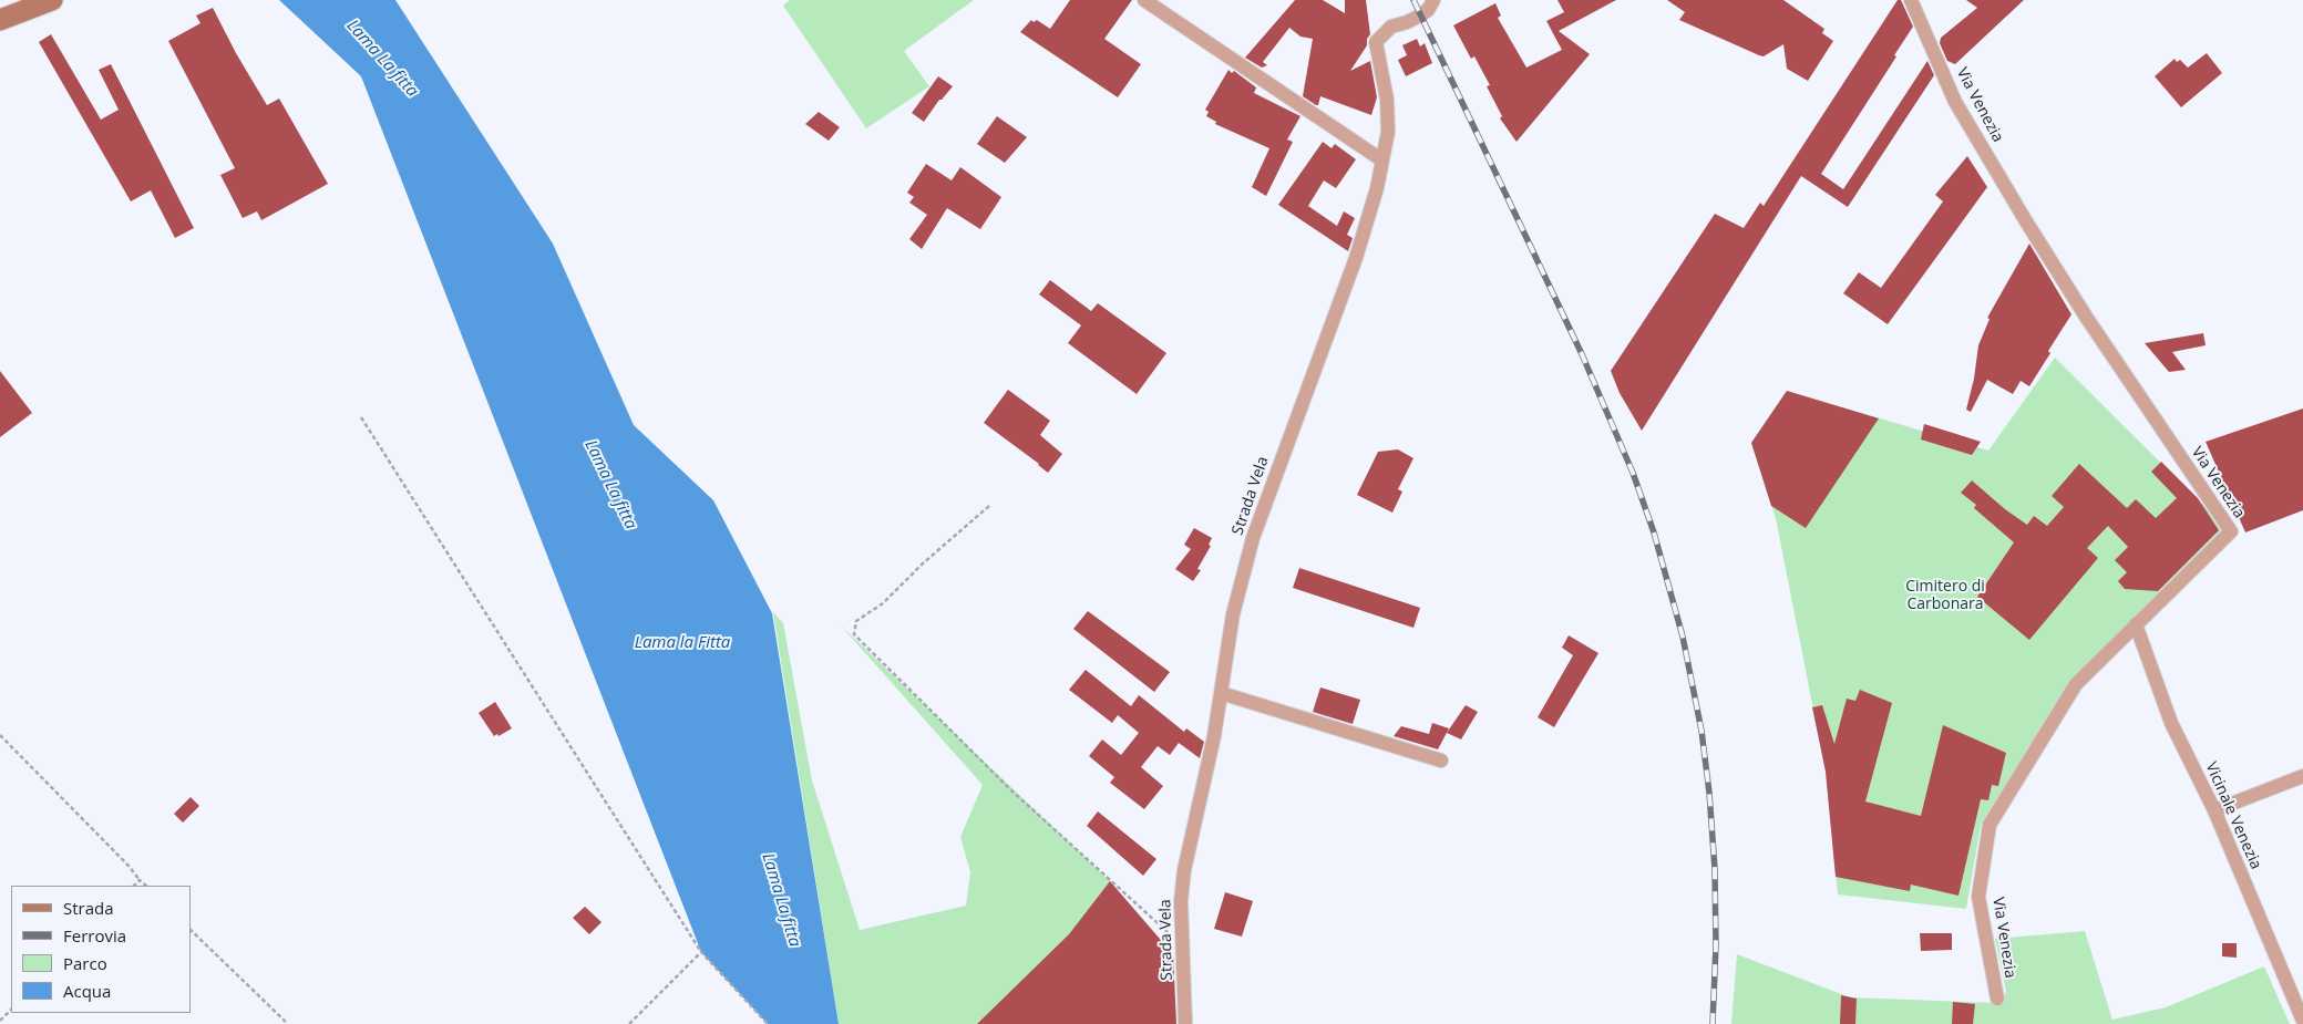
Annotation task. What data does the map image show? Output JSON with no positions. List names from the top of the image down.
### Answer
{
  "streets": {
    "street": ["Via Venezia", "Strada Vela", "Vicinale Venezia"]
  },
  "crossings": [
    ["Via Venezia", "Vicinale Venezia"]
  ],
  "water": ["Lama La fitta", "Lama la Fitta"],
  "parks": ["Cimitero di Carbonara"],
  "legend": [
    "Strada",
    "Ferrovia",
    "Parco",
    "Acqua"
  ]
}
